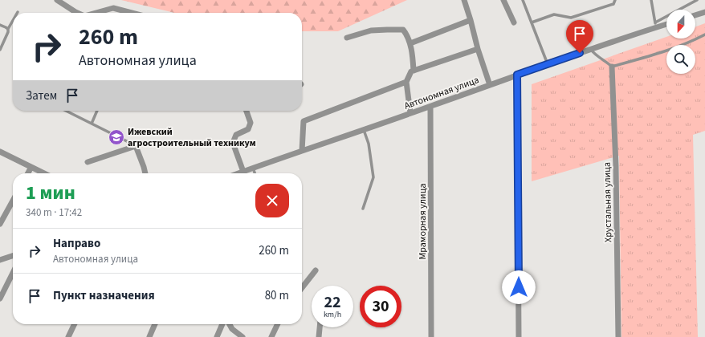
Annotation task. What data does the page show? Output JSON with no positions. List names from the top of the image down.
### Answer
{
  "streets": {
    "street": ["Автономная улица", "Хрустальная улица", "Мраморная улица"]
  },
  "crossings": [
    ["Автономная улица", "Мраморная улица"]
  ],
  "places": {
    "school or university": ["Ижевский агростроительный техникум"]
  },
  "north": "bottom",
  "page": {
    "turn": ["260 m", "Автономная улица"],
    "then": "Затем",
    "heading": ["1 мин", "340 m · 17:42"],
    "list": [
      {
        "name": "Направо",
        "note": "Автономная улица",
        "value": "260 m"
      },
      {
        "name": "Пункт назначения",
        "value": "80 m"
      }
    ],
    "speed": "22 km/h",
    "limit": "30"
  }
}
